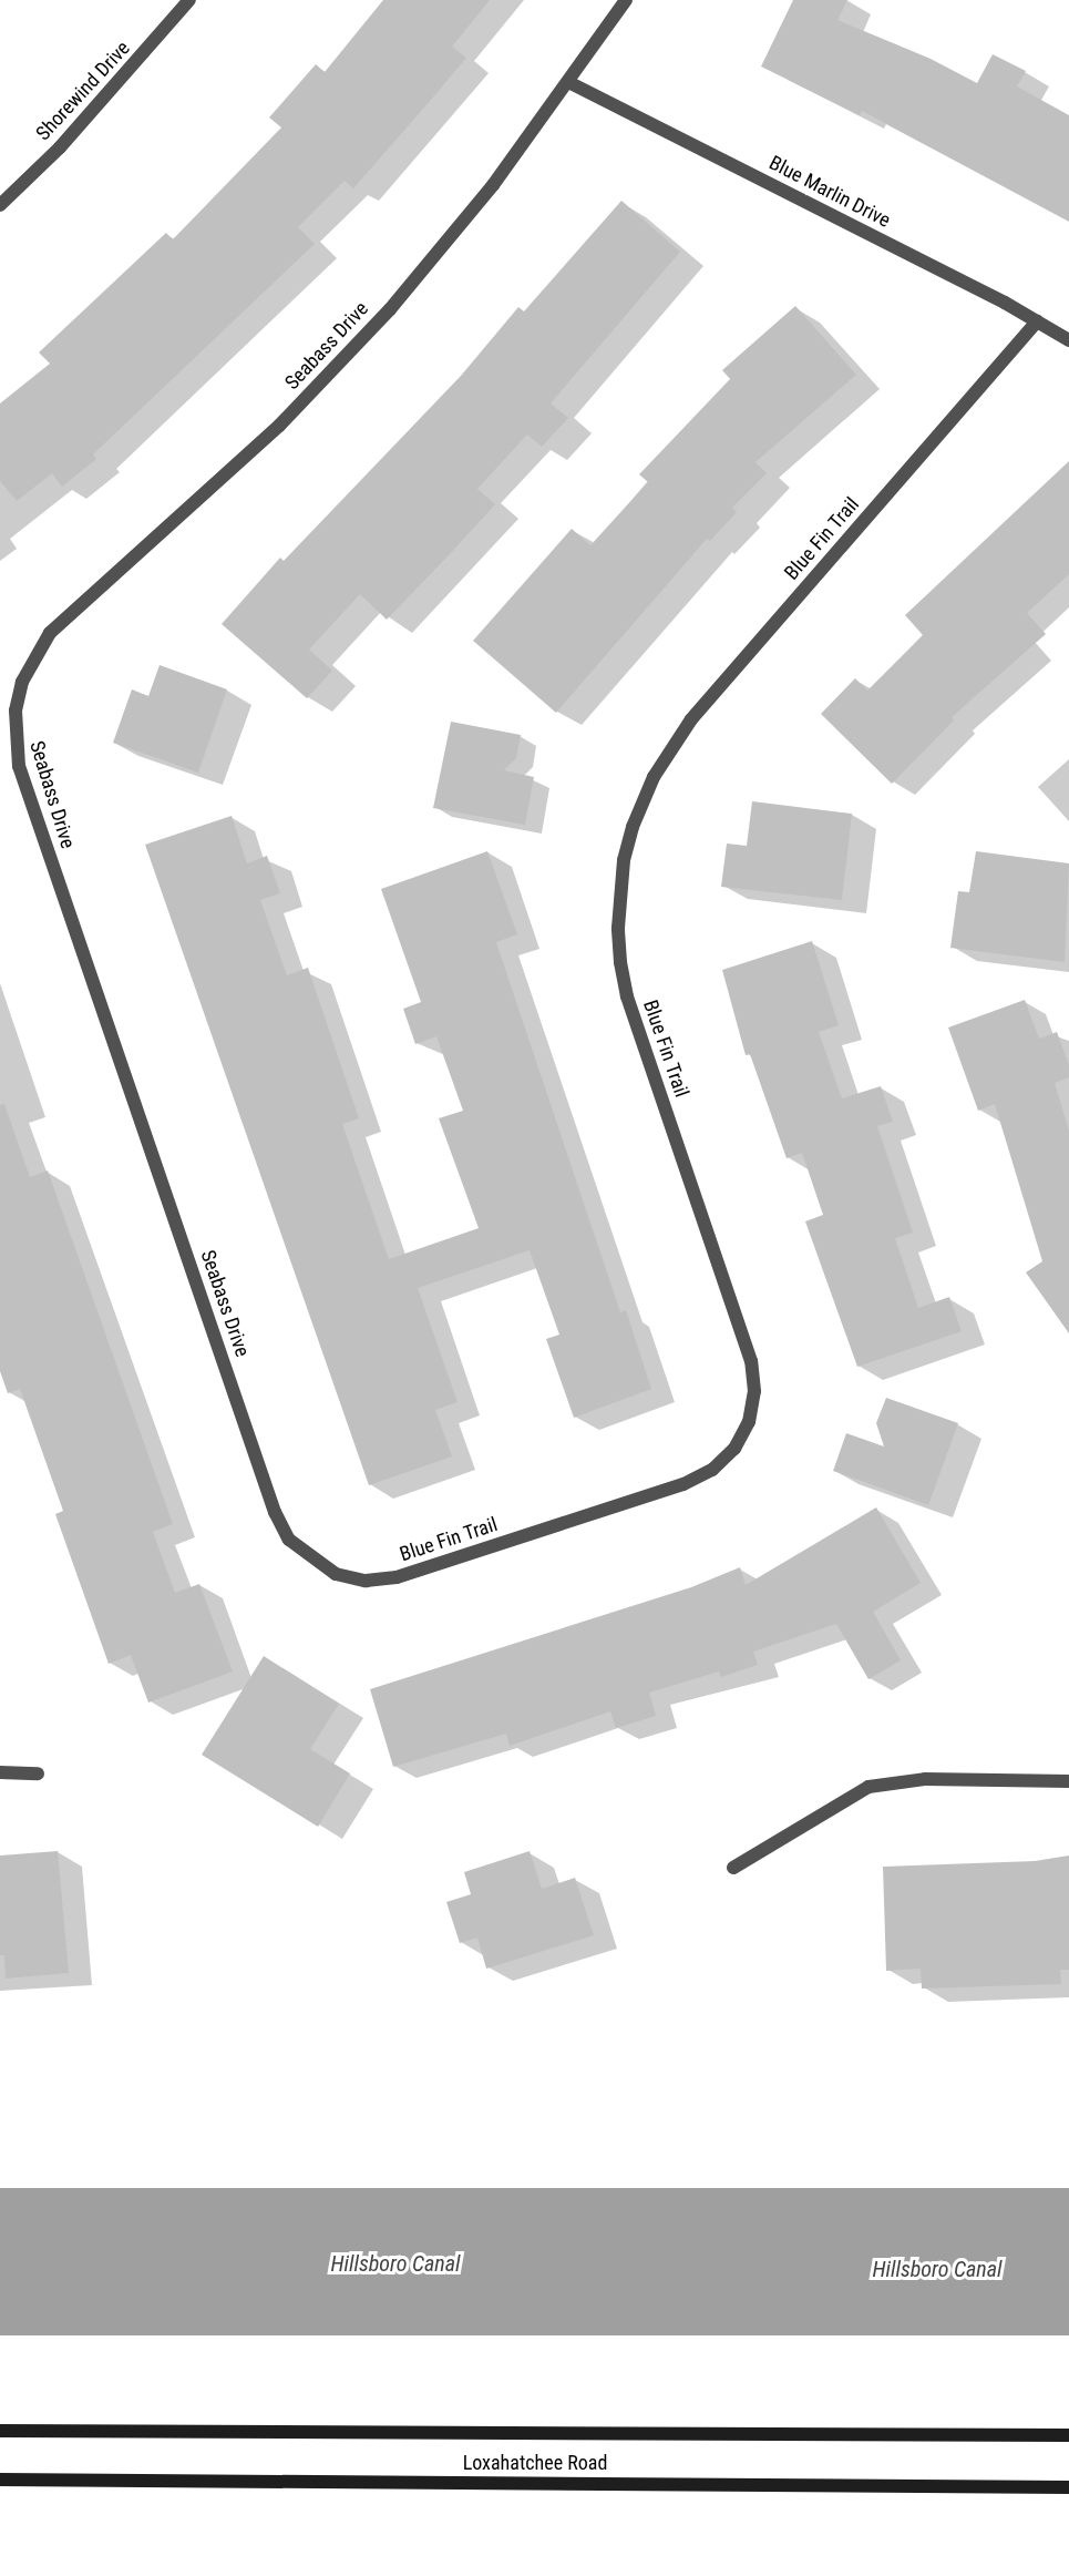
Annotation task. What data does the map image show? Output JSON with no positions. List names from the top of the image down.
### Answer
{
  "streets": {
    "main road": ["Loxahatchee Road"],
    "street": [
      "Shorewind Drive",
      "Blue Marlin Drive",
      "Seabass Drive",
      "Blue Fin Trail"
    ]
  },
  "crossings": [
    ["Blue Marlin Drive", "Seabass Drive"],
    ["Blue Marlin Drive", "Blue Fin Trail"],
    ["Seabass Drive", "Blue Fin Trail"]
  ],
  "water": ["Hillsboro Canal"]
}
